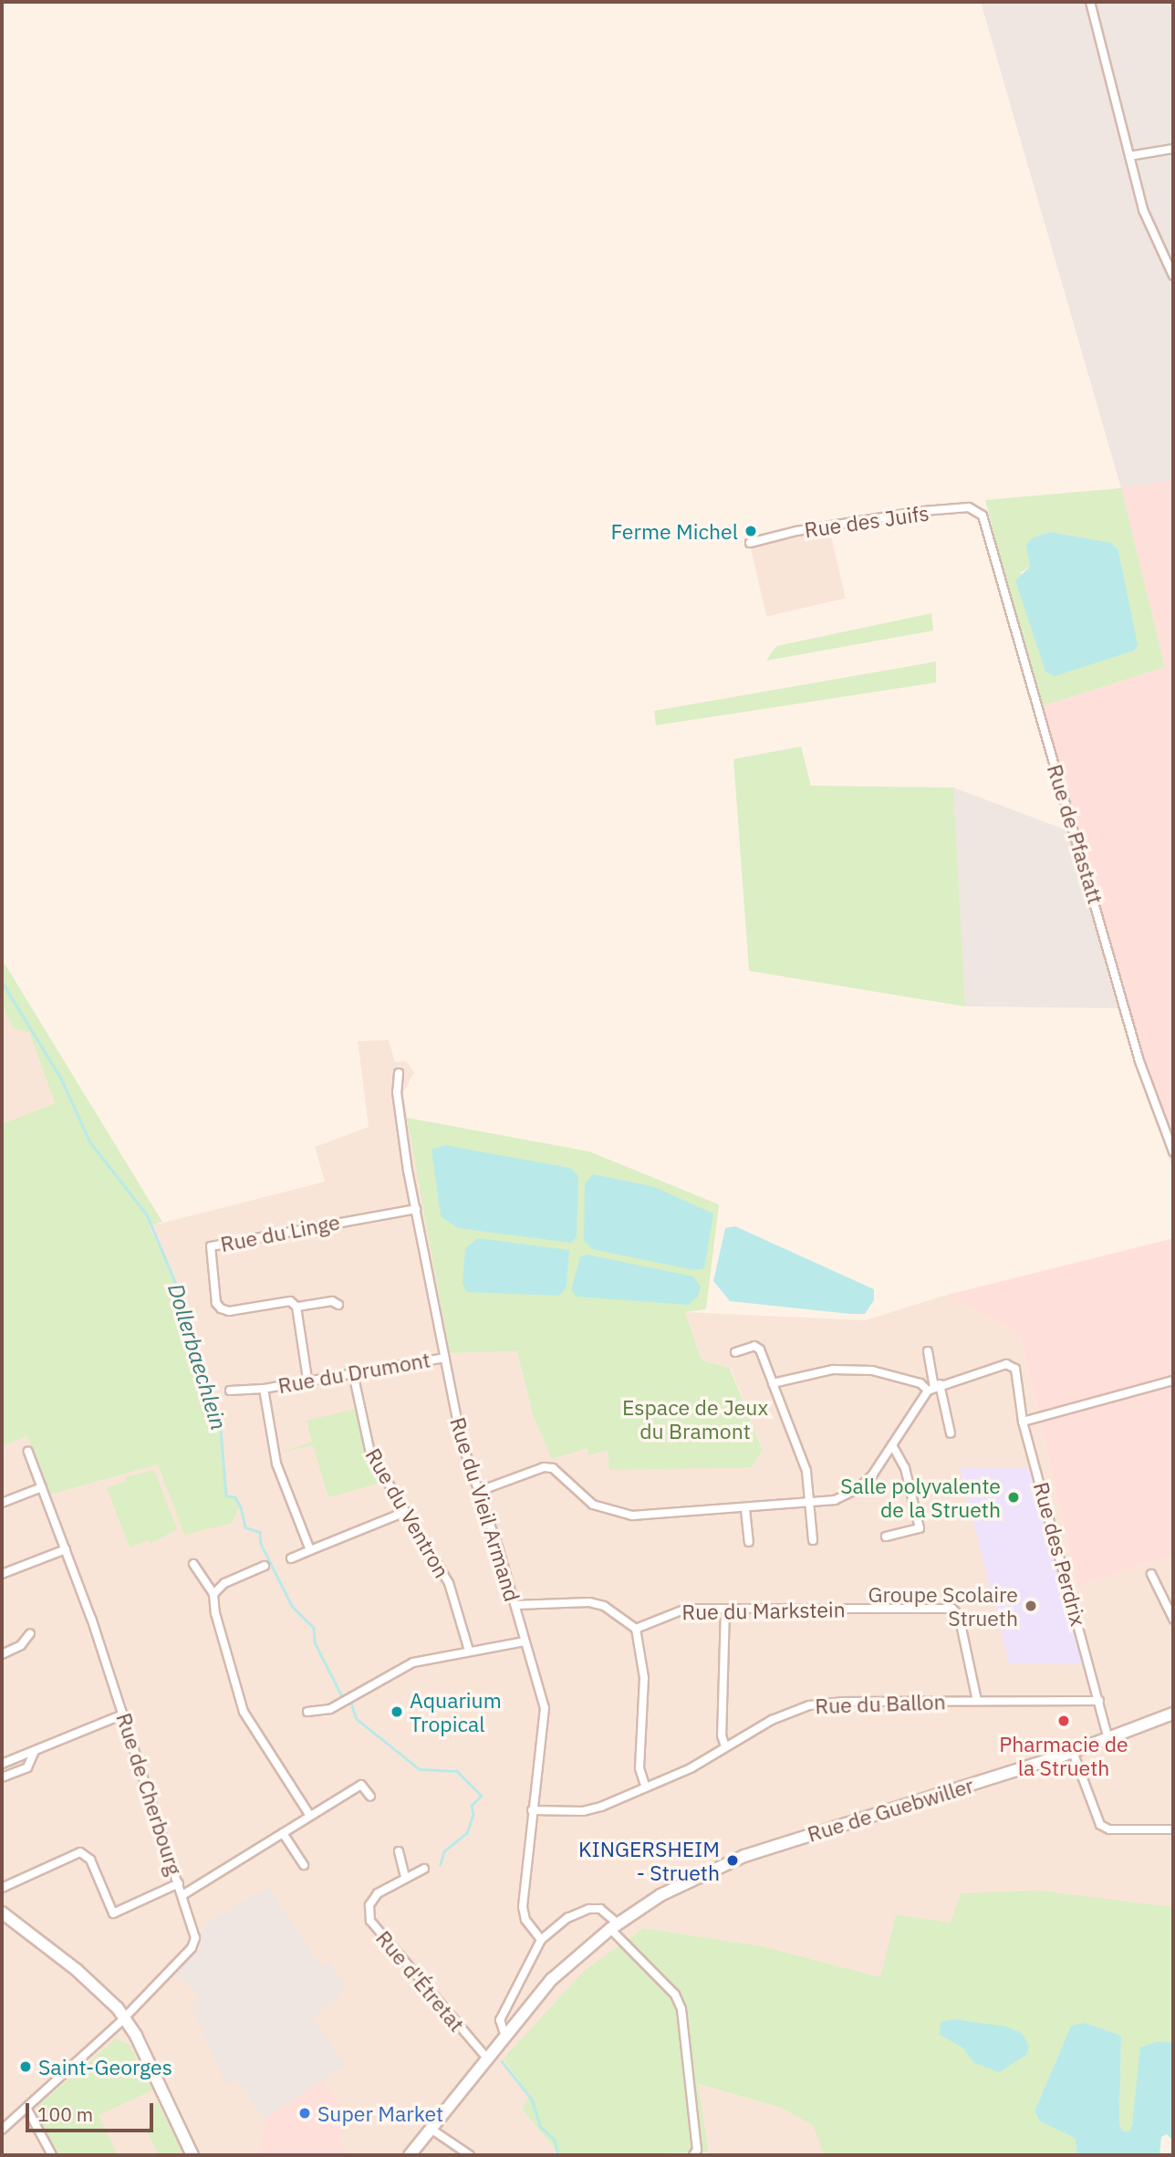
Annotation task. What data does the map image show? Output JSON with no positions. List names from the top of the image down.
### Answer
{
  "streets": {
    "main road": ["Rue de Guebwiller"],
    "street": [
      "Rue des Juifs",
      "Rue de Pfastatt",
      "Rue du Linge",
      "Rue du Drumont",
      "Rue du Vieil Armand",
      "Rue du Ventron",
      "Rue des Perdrix",
      "Rue du Markstein",
      "Rue du Ballon",
      "Rue de Cherbourg",
      "Rue d'Étretat"
    ]
  },
  "crossings": [
    ["Rue des Juifs", "Rue de Pfastatt"],
    ["Rue du Linge", "Rue du Vieil Armand"],
    ["Rue du Drumont", "Rue du Vieil Armand"],
    ["Rue du Drumont", "Rue du Ventron"],
    ["Rue du Vieil Armand", "Rue du Ballon"],
    ["Rue des Perdrix", "Rue du Ballon"],
    ["Rue des Perdrix", "Rue de Guebwiller"],
    ["Rue du Markstein", "Rue du Ballon"],
    ["Rue de Guebwiller", "Rue d'Étretat"]
  ],
  "water": ["Dollerbaechlein"],
  "parks": ["Espace de Jeux du Bramont"],
  "places": [
    "Ferme Michel",
    "Salle polyvalente de la Strueth",
    "Groupe Scolaire Strueth",
    "Aquarium Tropical",
    "Pharmacie de la Strueth",
    "KINGERSHEIM - Strueth",
    "Saint-Georges",
    "Super Market"
  ],
  "scale_bar": "100 m"
}
